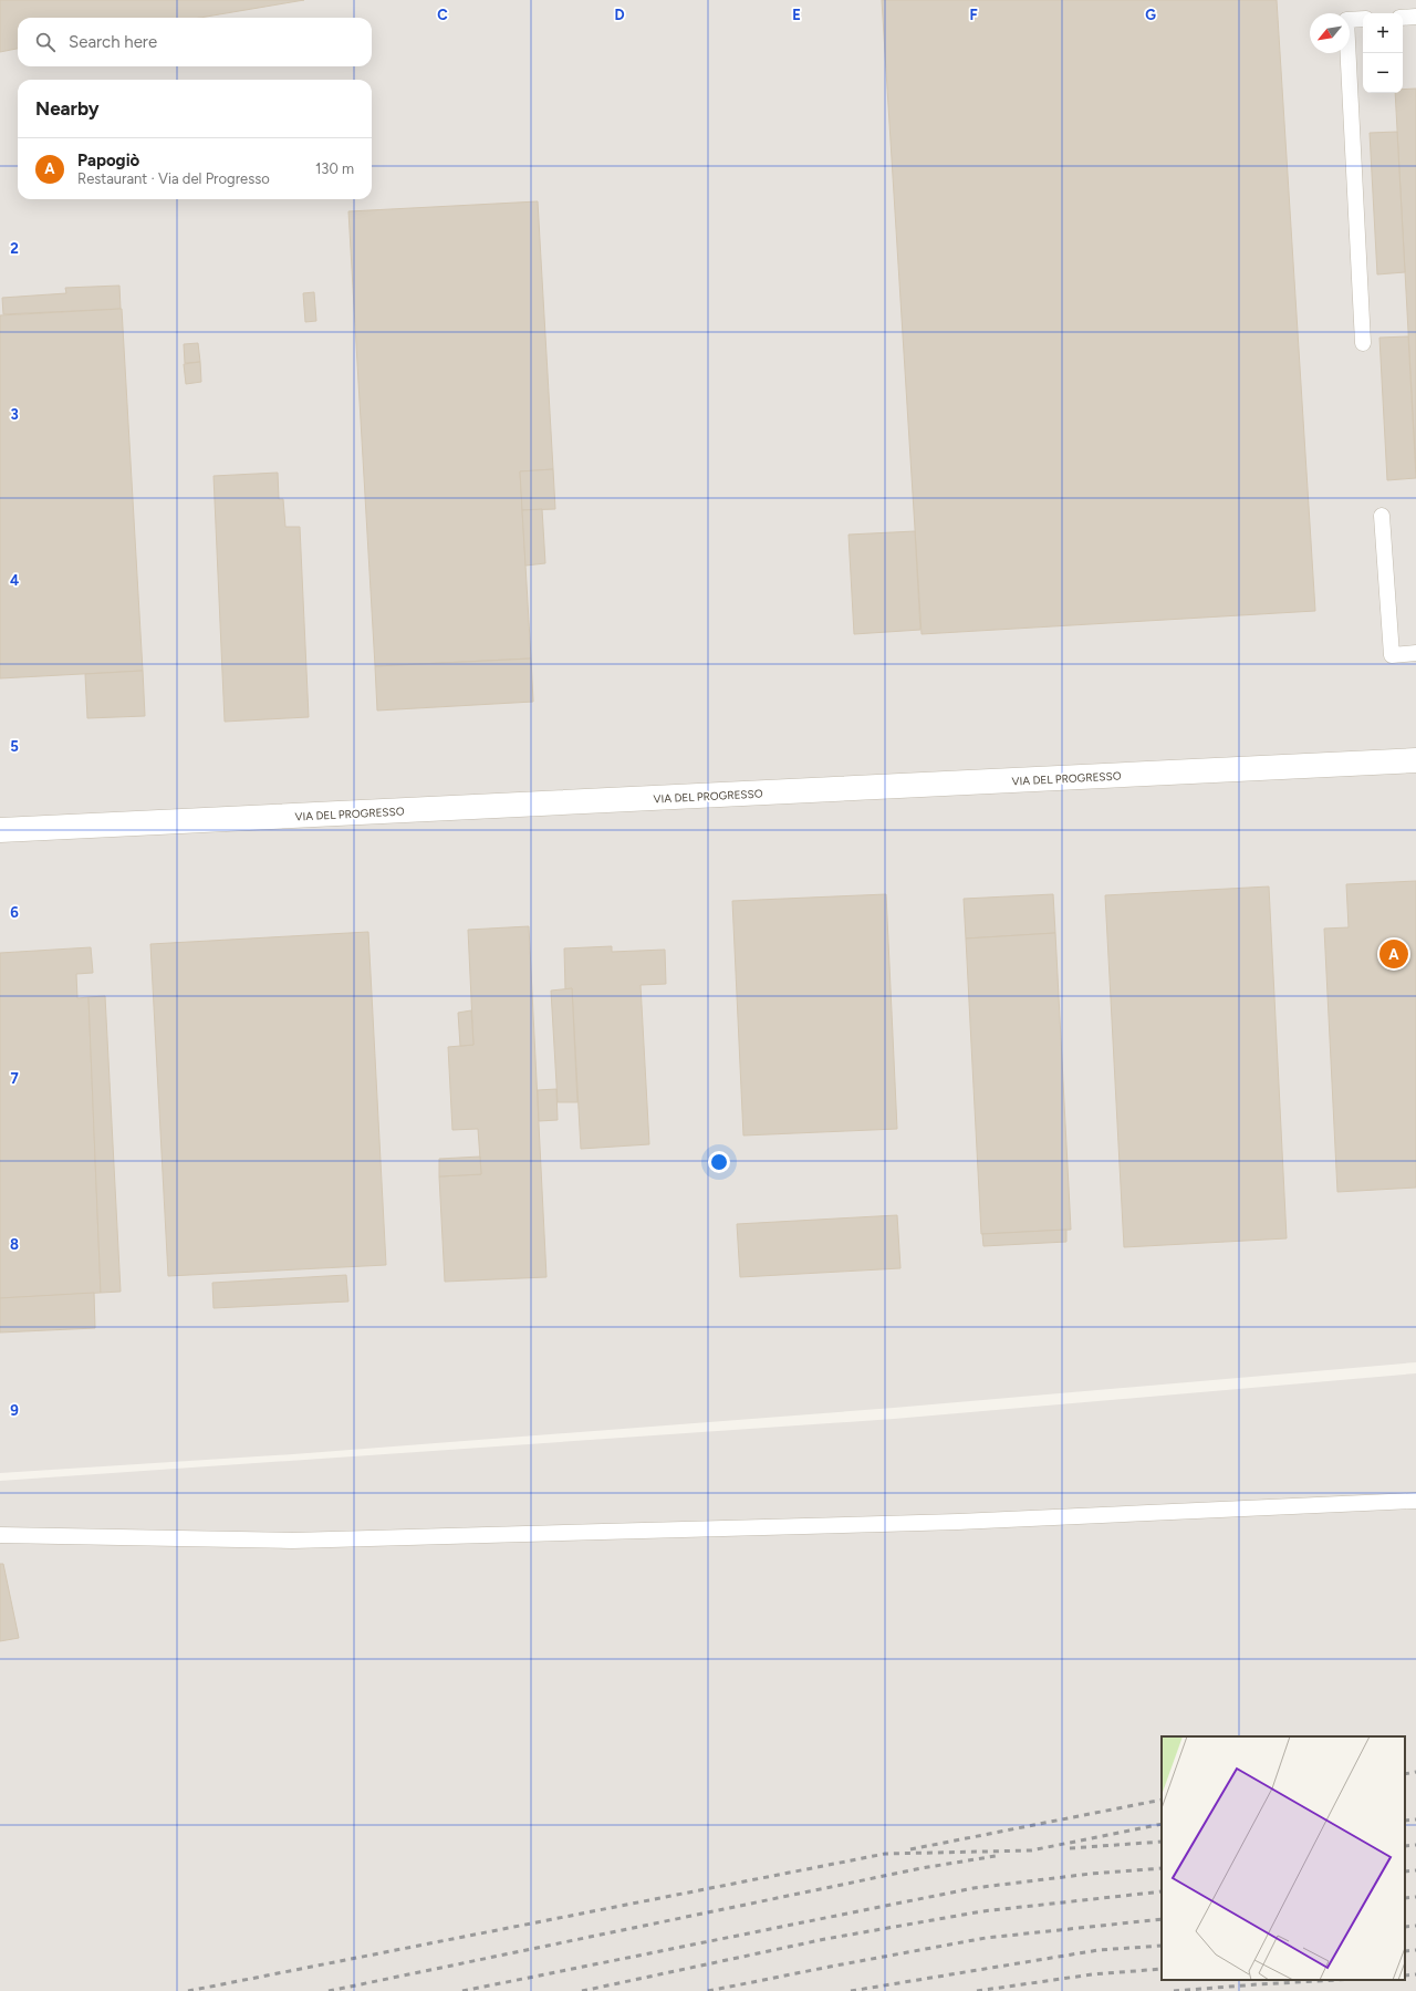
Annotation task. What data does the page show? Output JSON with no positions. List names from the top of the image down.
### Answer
{
  "streets": {
    "street": ["VIA DEL PROGRESSO"]
  },
  "north": "bottom left",
  "page": {
    "map_buttons": ["+", "−"],
    "search": "Search here",
    "heading": "Nearby",
    "list": [
      {
        "mark": "A",
        "name": "Papogiò",
        "note": "Restaurant · Via del Progresso",
        "value": "130 m"
      }
    ],
    "pins": "A"
  },
  "grid": {
    "columns": [
      "C",
      "D",
      "E",
      "F",
      "G"
    ],
    "rows": [
      "2",
      "3",
      "4",
      "5",
      "6",
      "7",
      "8",
      "9"
    ]
  }
}
